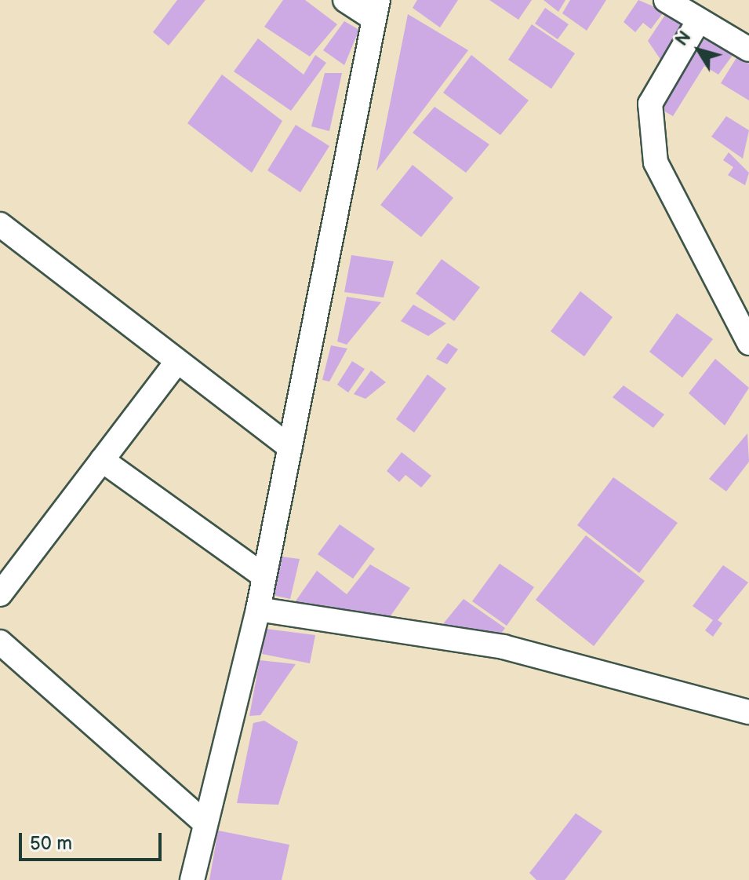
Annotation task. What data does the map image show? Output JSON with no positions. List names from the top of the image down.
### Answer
{
  "scale_bar": "50 m",
  "north": "top left"
}
